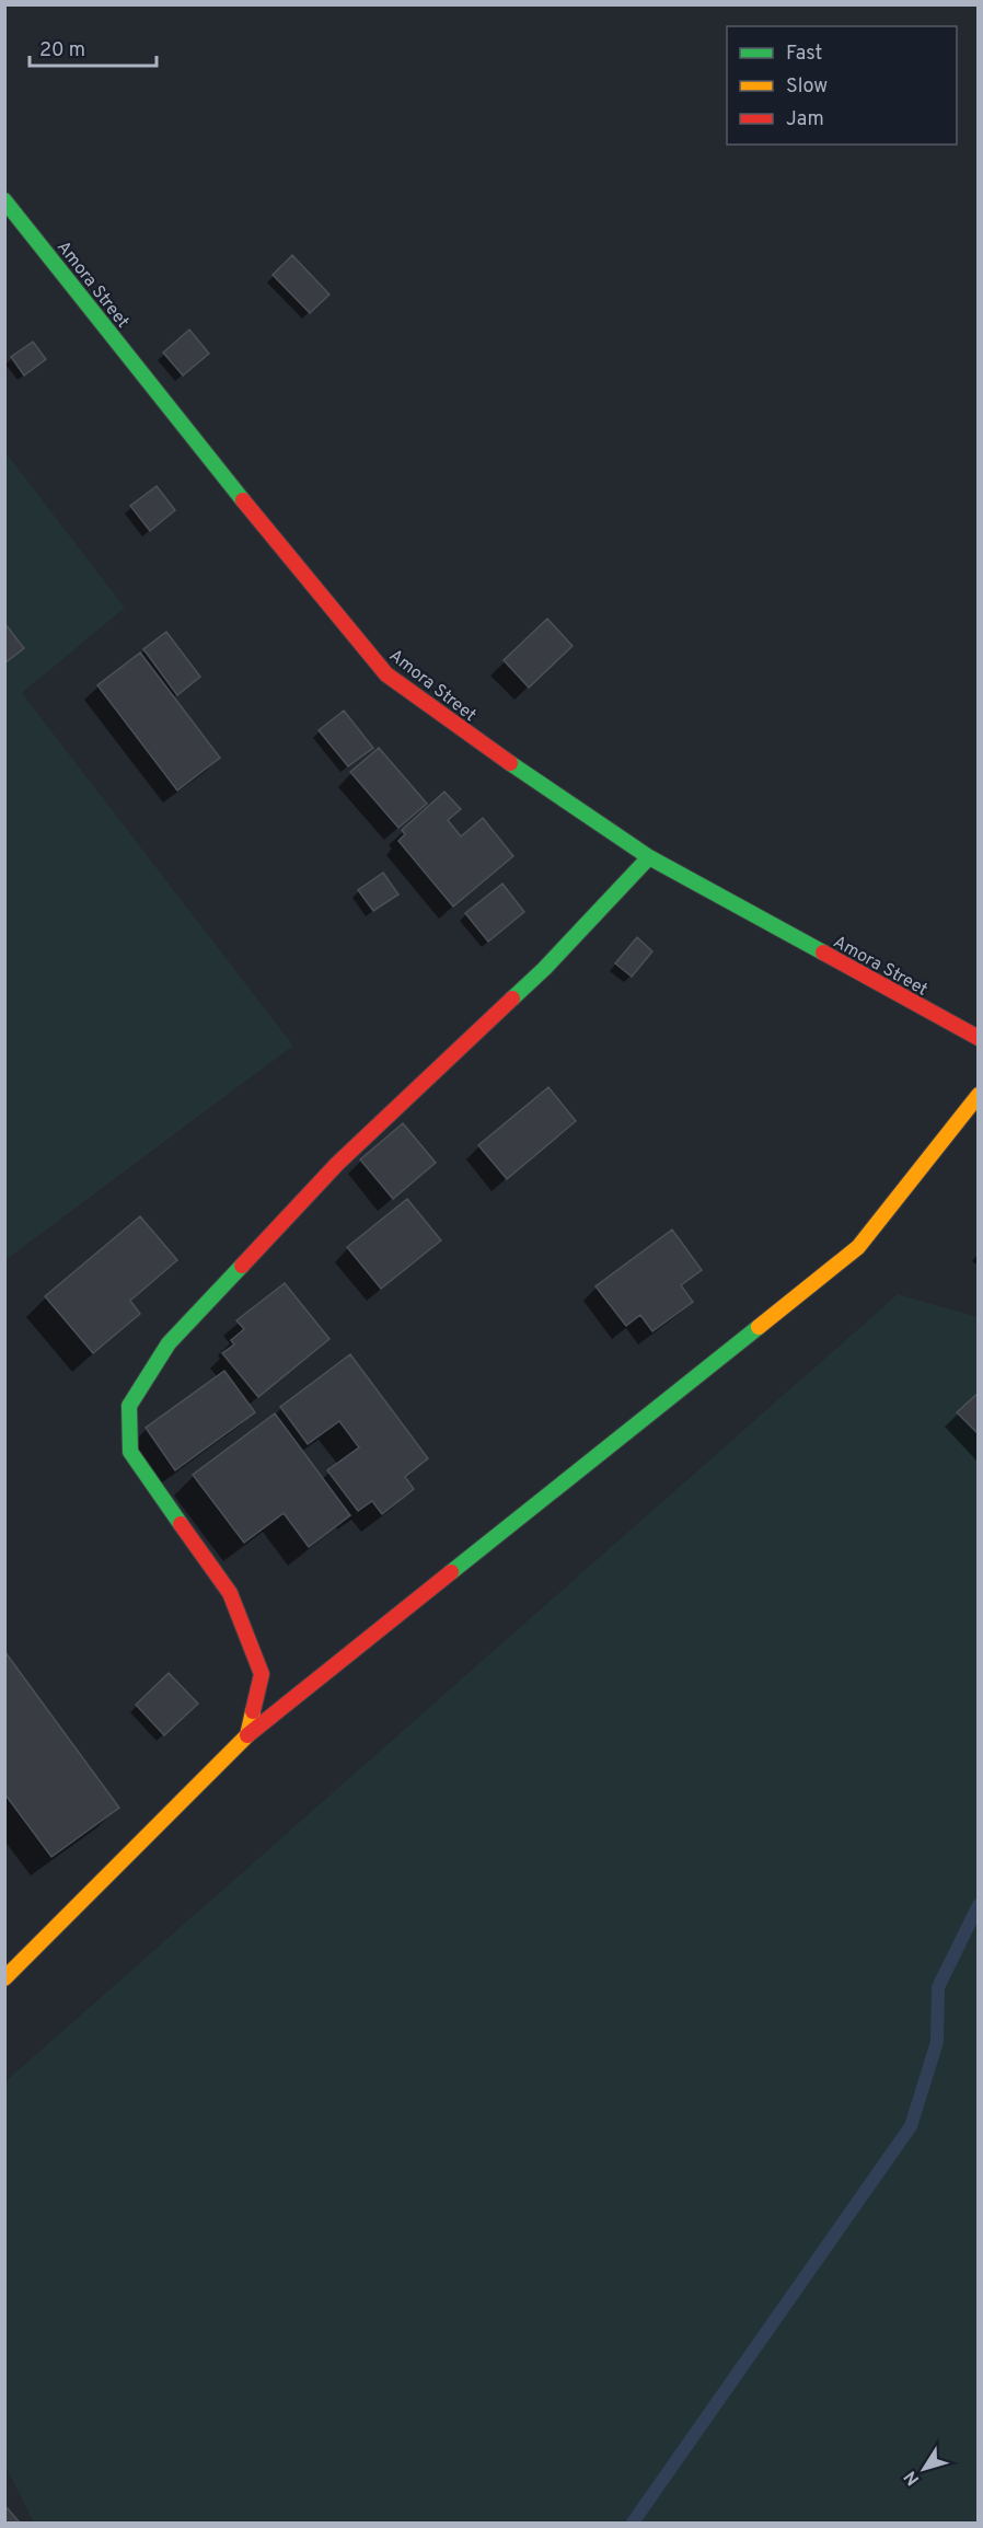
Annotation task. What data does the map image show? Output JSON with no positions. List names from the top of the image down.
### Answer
{
  "streets": {
    "street": ["Amora Street"]
  },
  "legend": ["Fast", "Slow", "Jam"],
  "scale_bar": "20 m",
  "north": "bottom left"
}
